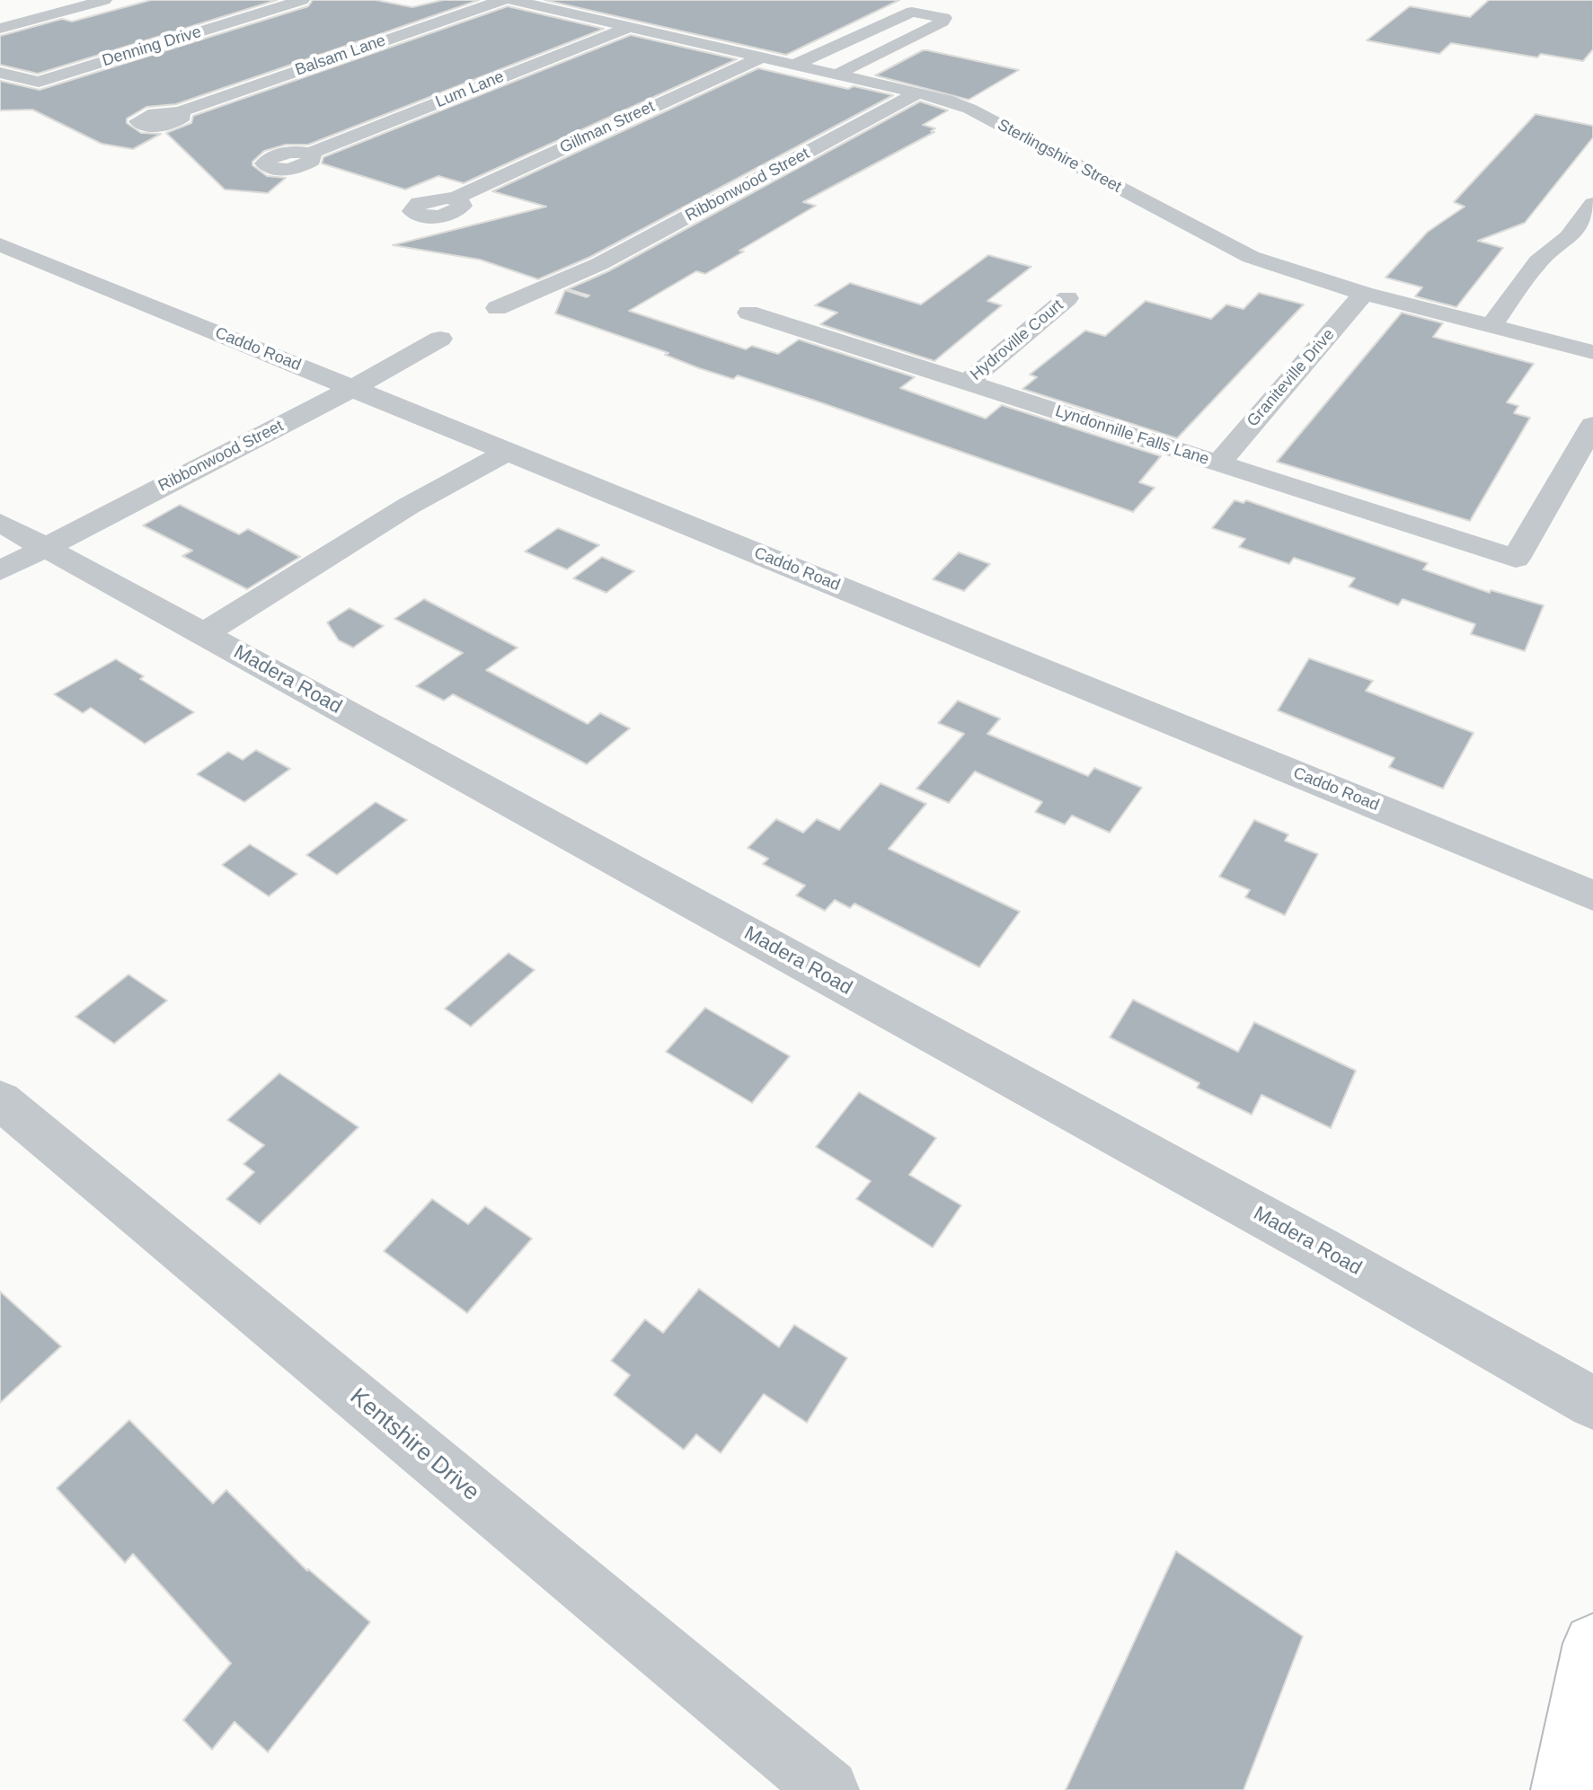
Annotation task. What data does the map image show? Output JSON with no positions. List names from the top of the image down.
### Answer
{
  "streets": {
    "street": [
      "Denning Drive",
      "Balsam Lane",
      "Lum Lane",
      "Gillman Street",
      "Sterlingshire Street",
      "Ribbonwood Street",
      "Hydroville Court",
      "Caddo Road",
      "Graniteville Drive",
      "Lyndonnille Falls Lane",
      "Madera Road",
      "Kentshire Drive"
    ]
  },
  "crossings": [
    ["Lum Lane", "Sterlingshire Street"],
    ["Gillman Street", "Sterlingshire Street"],
    ["Sterlingshire Street", "Ribbonwood Street"],
    ["Sterlingshire Street", "Graniteville Drive"],
    ["Ribbonwood Street", "Caddo Road"],
    ["Ribbonwood Street", "Madera Road"],
    ["Hydroville Court", "Lyndonnille Falls Lane"],
    ["Graniteville Drive", "Lyndonnille Falls Lane"]
  ]
}
